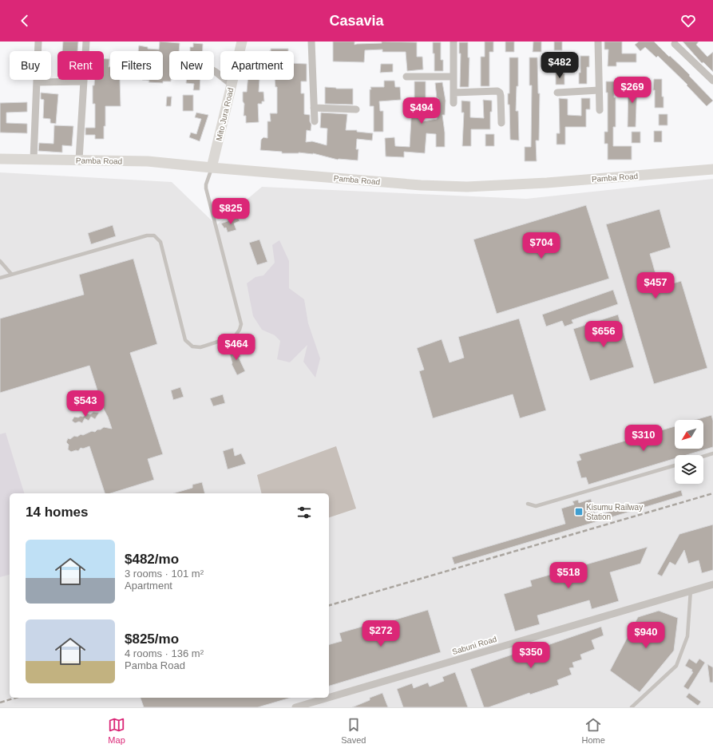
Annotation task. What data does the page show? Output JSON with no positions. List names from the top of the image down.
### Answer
{
  "streets": {
    "main road": ["Mito Jura Road", "Pamba Road"],
    "street": ["Sabuni Road"]
  },
  "crossings": [
    ["Mito Jura Road", "Pamba Road"]
  ],
  "places": {
    "transit": ["Kisumu Railway Station"]
  },
  "north": "bottom left",
  "page": {
    "header": "Casavia",
    "chip": [
      "Buy",
      "Rent",
      "Filters",
      "New",
      "Apartment"
    ],
    "price": [
      "$482",
      "$269",
      "$494",
      "$825",
      "$704",
      "$457",
      "$656",
      "$464",
      "$543",
      "$310",
      "$518",
      "$272",
      "$940",
      "$350"
    ],
    "heading": "14 homes",
    "list": [
      {
        "name": "$482/mo",
        "note": "3 rooms · 101 m² · Apartment"
      },
      {
        "name": "$825/mo",
        "note": "4 rooms · 136 m² · Pamba Road"
      }
    ],
    "tabs": ["Map", "Saved", "Home"]
  }
}
